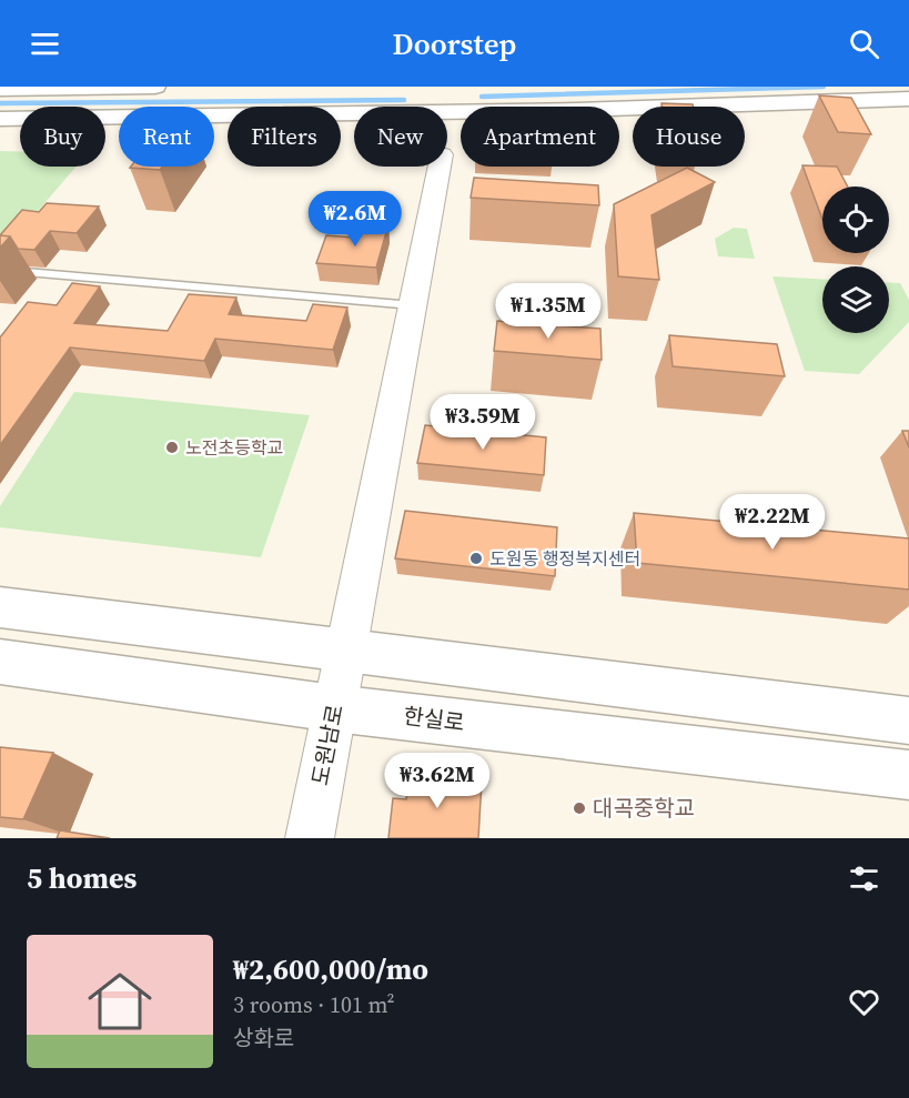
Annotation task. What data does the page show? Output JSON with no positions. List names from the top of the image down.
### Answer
{
  "streets": {
    "main road": ["한실로"],
    "street": ["도원남로"]
  },
  "crossings": [
    ["한실로", "도원남로"]
  ],
  "places": ["노전초등학교", "도원동 행정복지센터", "대곡중학교"],
  "page": {
    "header": "Doorstep",
    "chip": [
      "Buy",
      "Rent",
      "Filters",
      "New",
      "Apartment",
      "House"
    ],
    "price": [
      "₩2.6M",
      "₩1.35M",
      "₩3.59M",
      "₩2.22M",
      "₩3.62M"
    ],
    "heading": "5 homes",
    "list": [
      {
        "name": "₩2,600,000/mo",
        "note": "3 rooms · 101 m² · 상화로"
      }
    ]
  }
}
